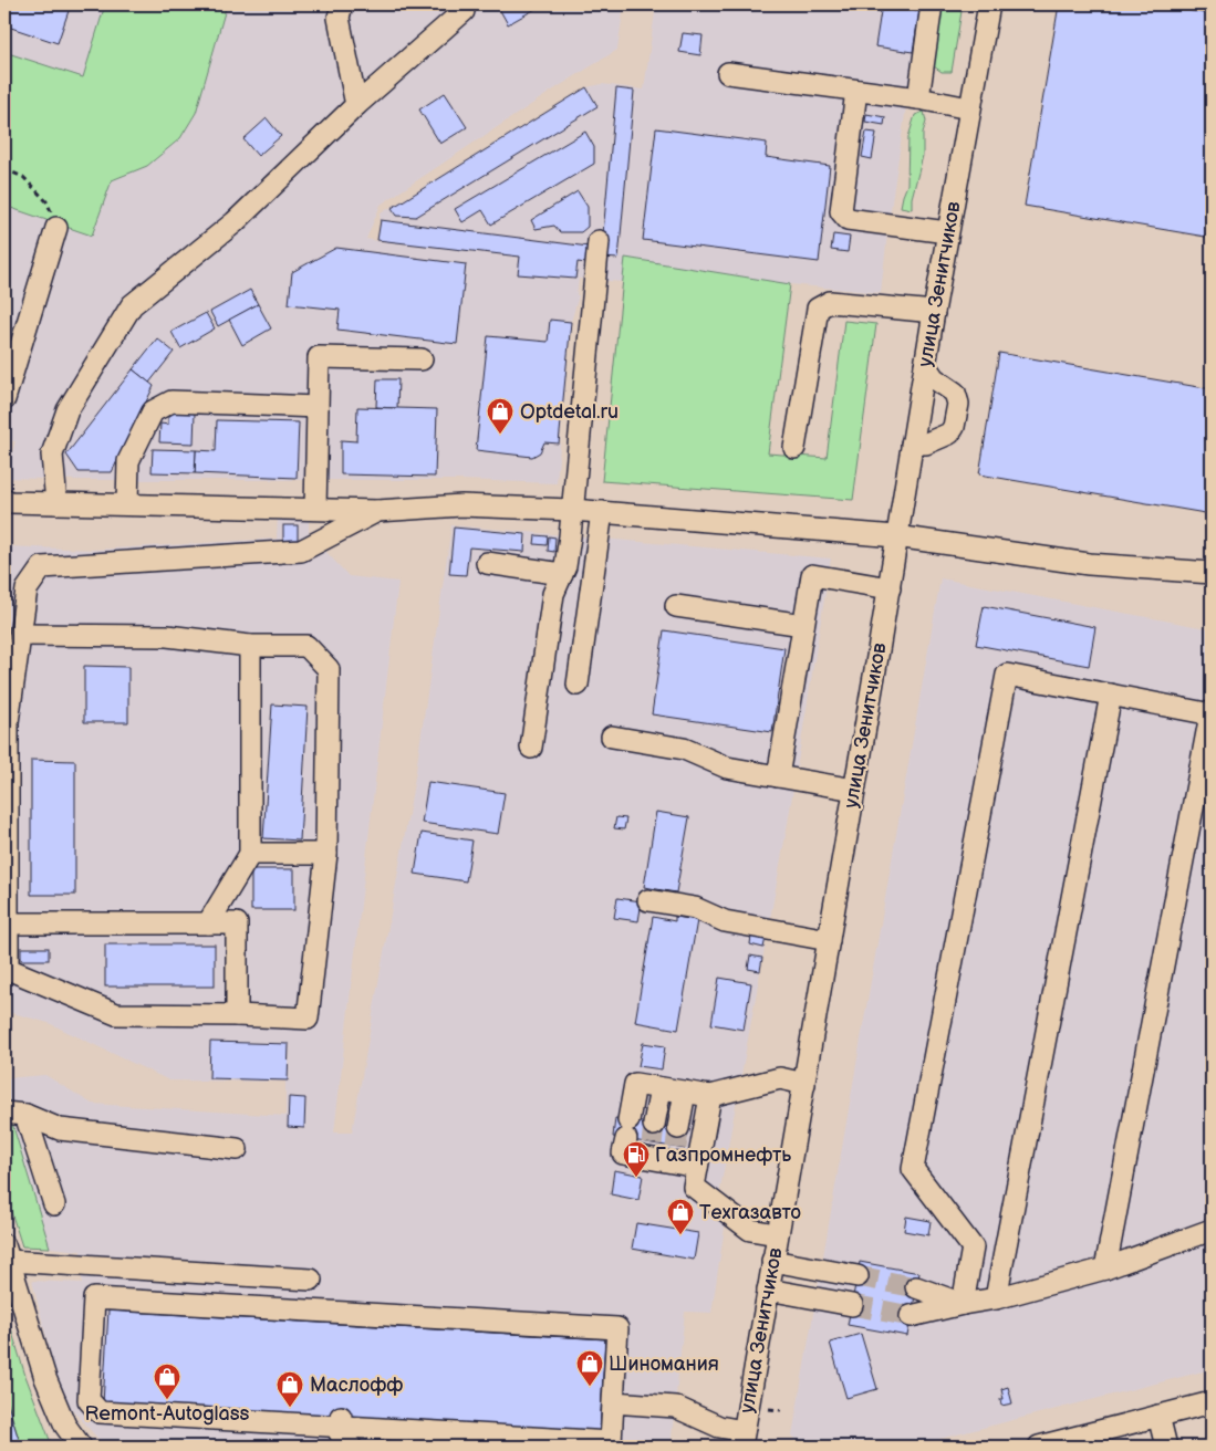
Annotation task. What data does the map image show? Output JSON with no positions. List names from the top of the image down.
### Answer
{
  "streets": {
    "street": ["улица Зенитчиков"]
  },
  "places": {
    "shop": [
      "Optdetal.ru",
      "Техгазавто",
      "Шиномания",
      "Remont-Autoglass",
      "Маслофф"
    ],
    "fuel station": ["Газпромнефть"]
  }
}
